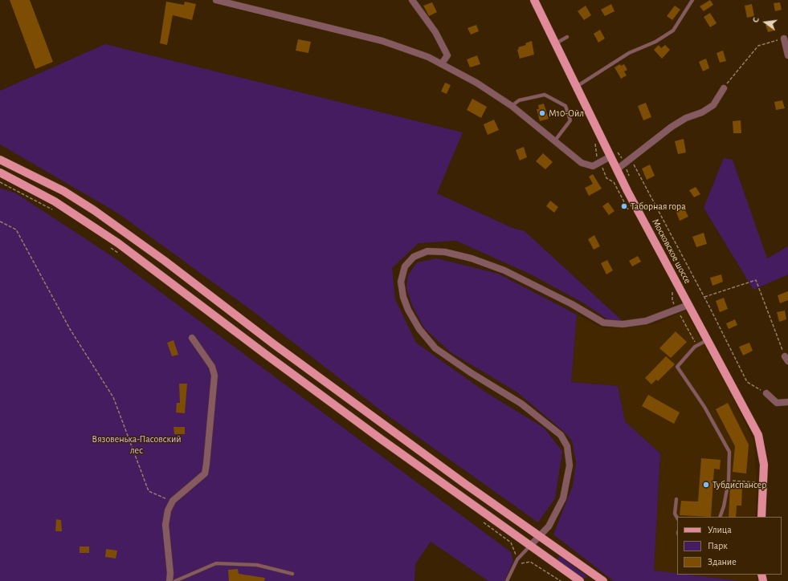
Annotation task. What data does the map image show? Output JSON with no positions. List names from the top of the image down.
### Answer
{
  "streets": {
    "main road": ["Московское шоссе"]
  },
  "parks": ["Вязовенька-Пасовский лес"],
  "places": ["М10-Ойл", "Таборная гора", "Тубдиспансер"],
  "legend": ["Улица", "Парк", "Здание"],
  "north": "left"
}
